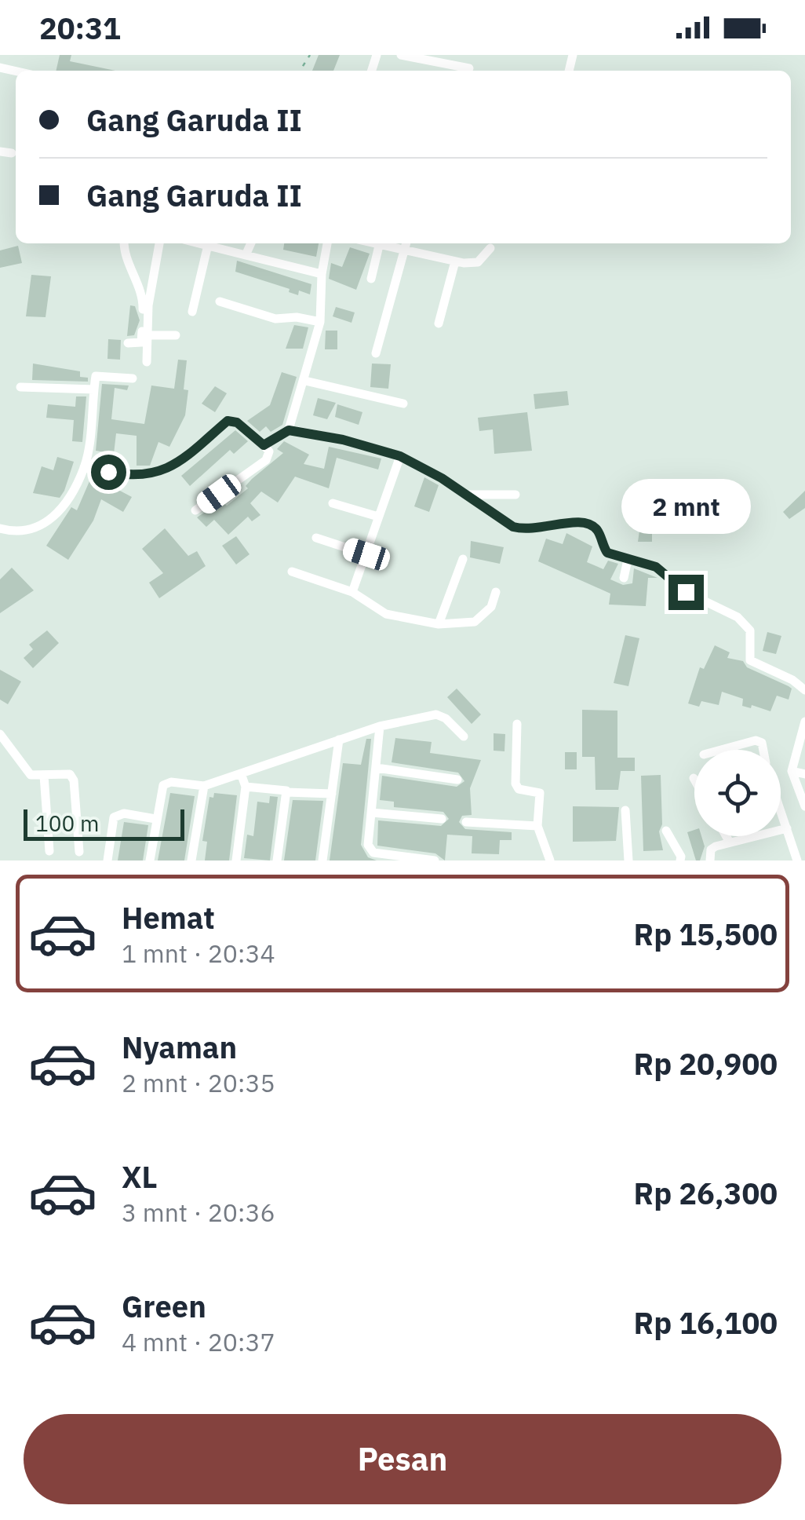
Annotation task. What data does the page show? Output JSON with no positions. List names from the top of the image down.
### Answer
{
  "scale_bar": "100 m",
  "page": {
    "status": "20:31",
    "banner": ["Gang Garuda II", "Gang Garuda II"],
    "bubble": "2 mnt",
    "scale": "100 m",
    "list": [
      {
        "name": "Hemat",
        "note": "1 mnt · 20:34",
        "value": "Rp 15,500"
      },
      {
        "name": "Nyaman",
        "note": "2 mnt · 20:35",
        "value": "Rp 20,900"
      },
      {
        "name": "XL",
        "note": "3 mnt · 20:36",
        "value": "Rp 26,300"
      },
      {
        "name": "Green",
        "note": "4 mnt · 20:37",
        "value": "Rp 16,100"
      }
    ],
    "buttons": "Pesan"
  }
}
